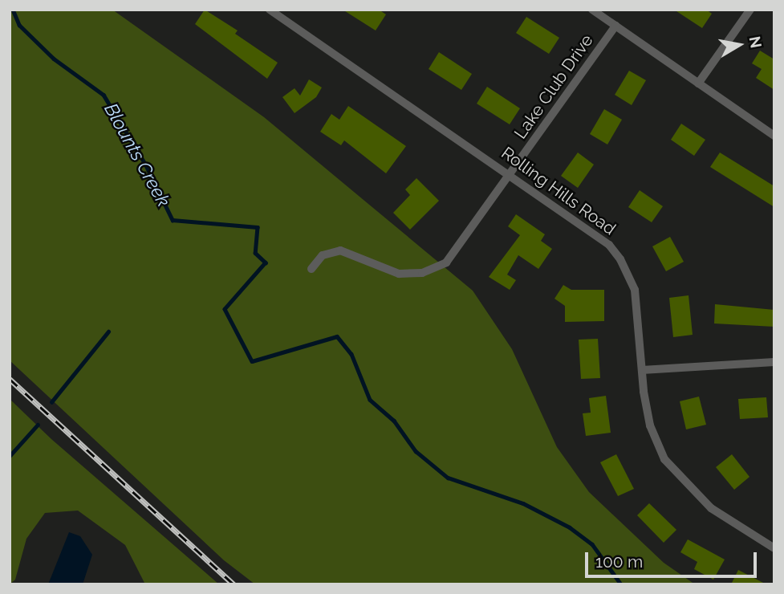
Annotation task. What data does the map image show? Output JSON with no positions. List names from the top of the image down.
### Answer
{
  "streets": {
    "street": ["Lake Club Drive", "Rolling Hills Road"]
  },
  "crossings": [
    ["Lake Club Drive", "Rolling Hills Road"]
  ],
  "water": ["Blounts Creek"],
  "scale_bar": "100 m",
  "north": "right"
}
